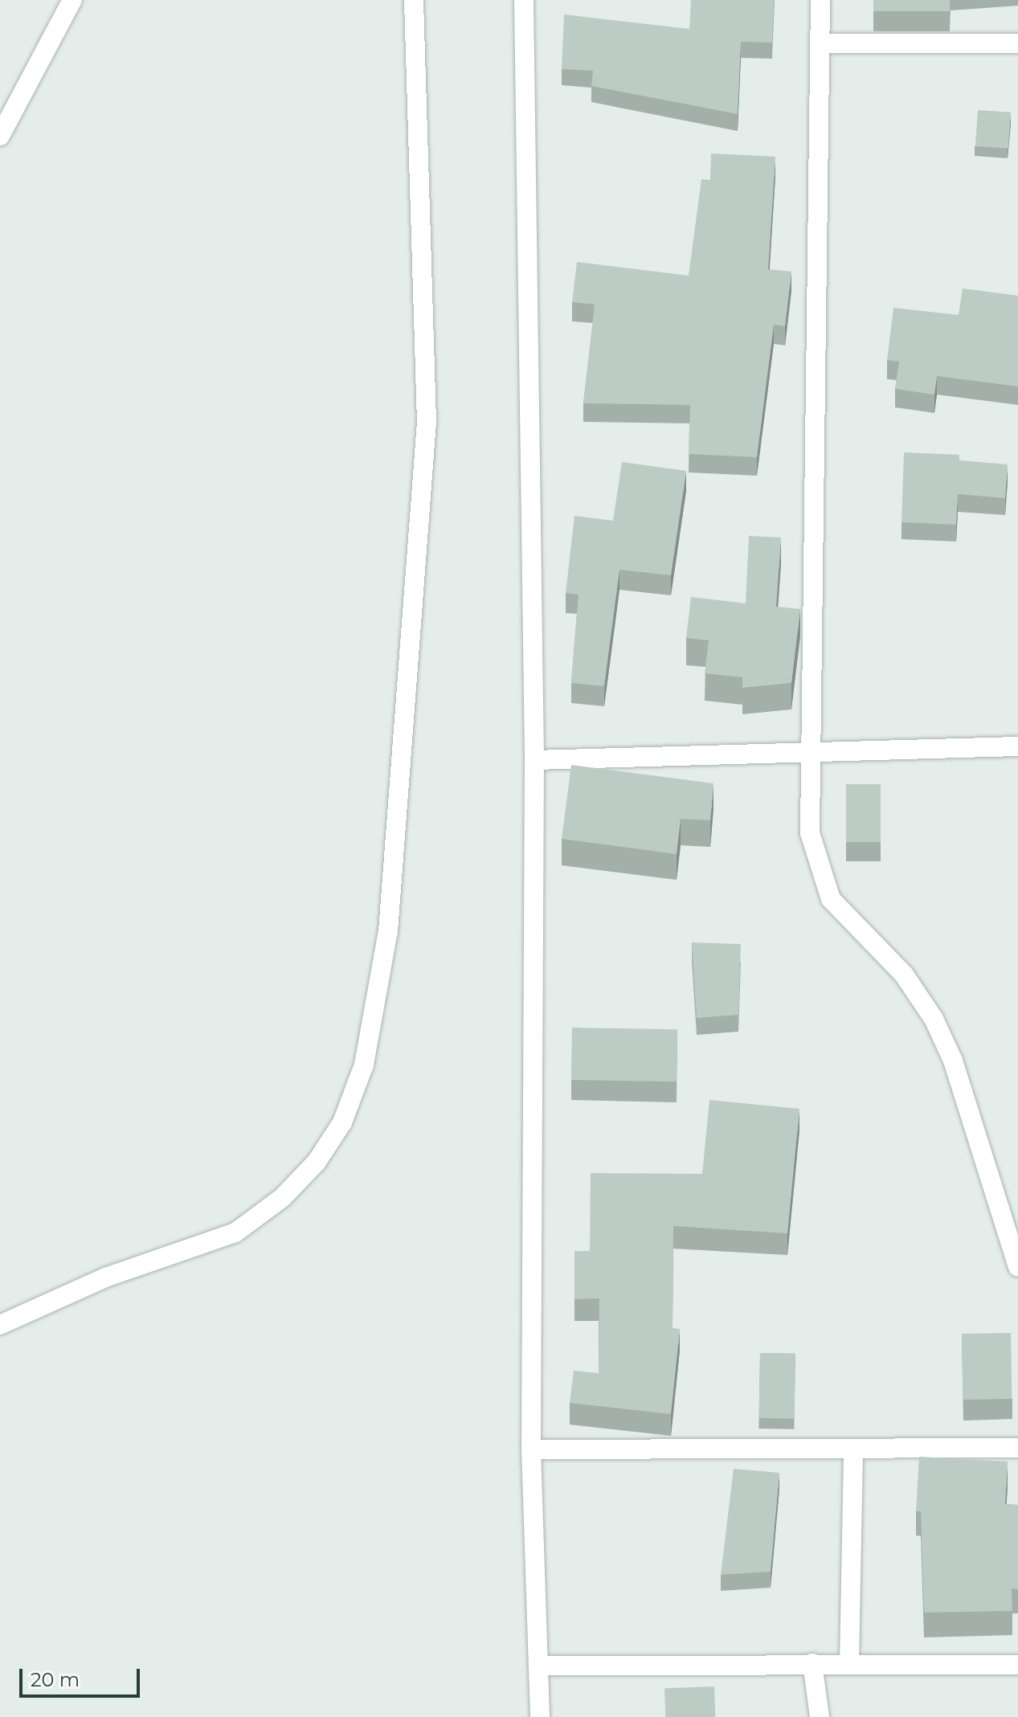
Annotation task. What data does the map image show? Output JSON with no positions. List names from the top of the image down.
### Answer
{
  "scale_bar": "20 m"
}
